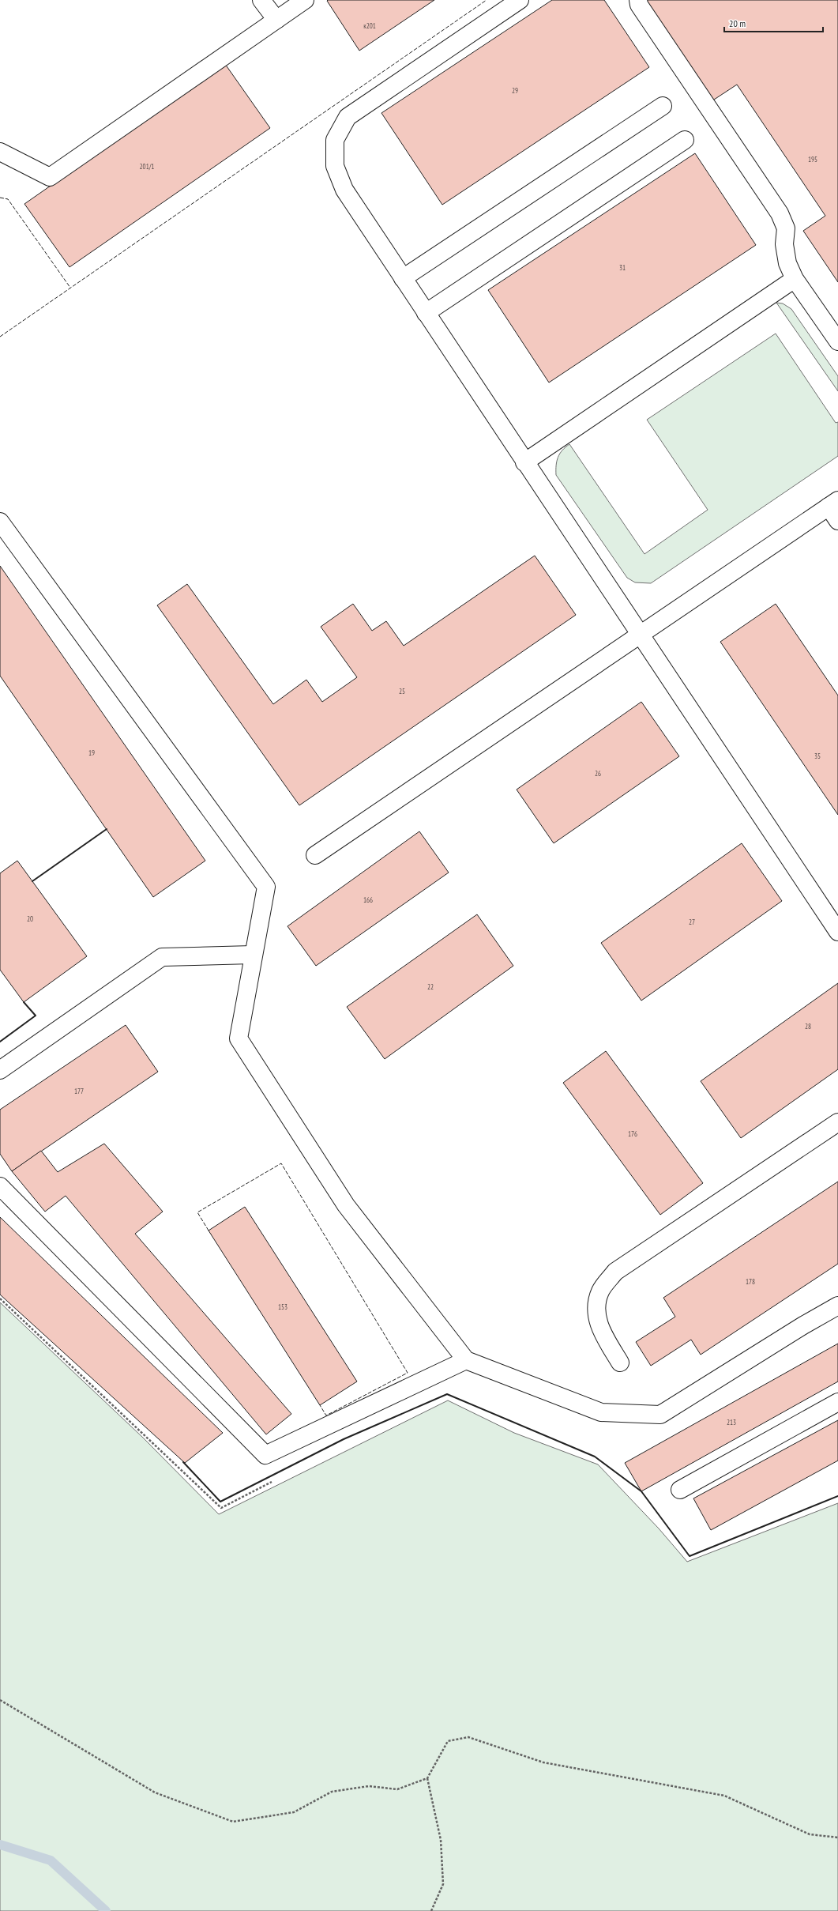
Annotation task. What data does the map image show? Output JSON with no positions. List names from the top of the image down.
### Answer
{
  "house_numbers": [
    "к201",
    "29",
    "195",
    "201/1",
    "31",
    "25",
    "19",
    "35",
    "26",
    "166",
    "20",
    "27",
    "22",
    "28",
    "177",
    "176",
    "178",
    "153",
    "213"
  ],
  "scale_bar": "20 m"
}
